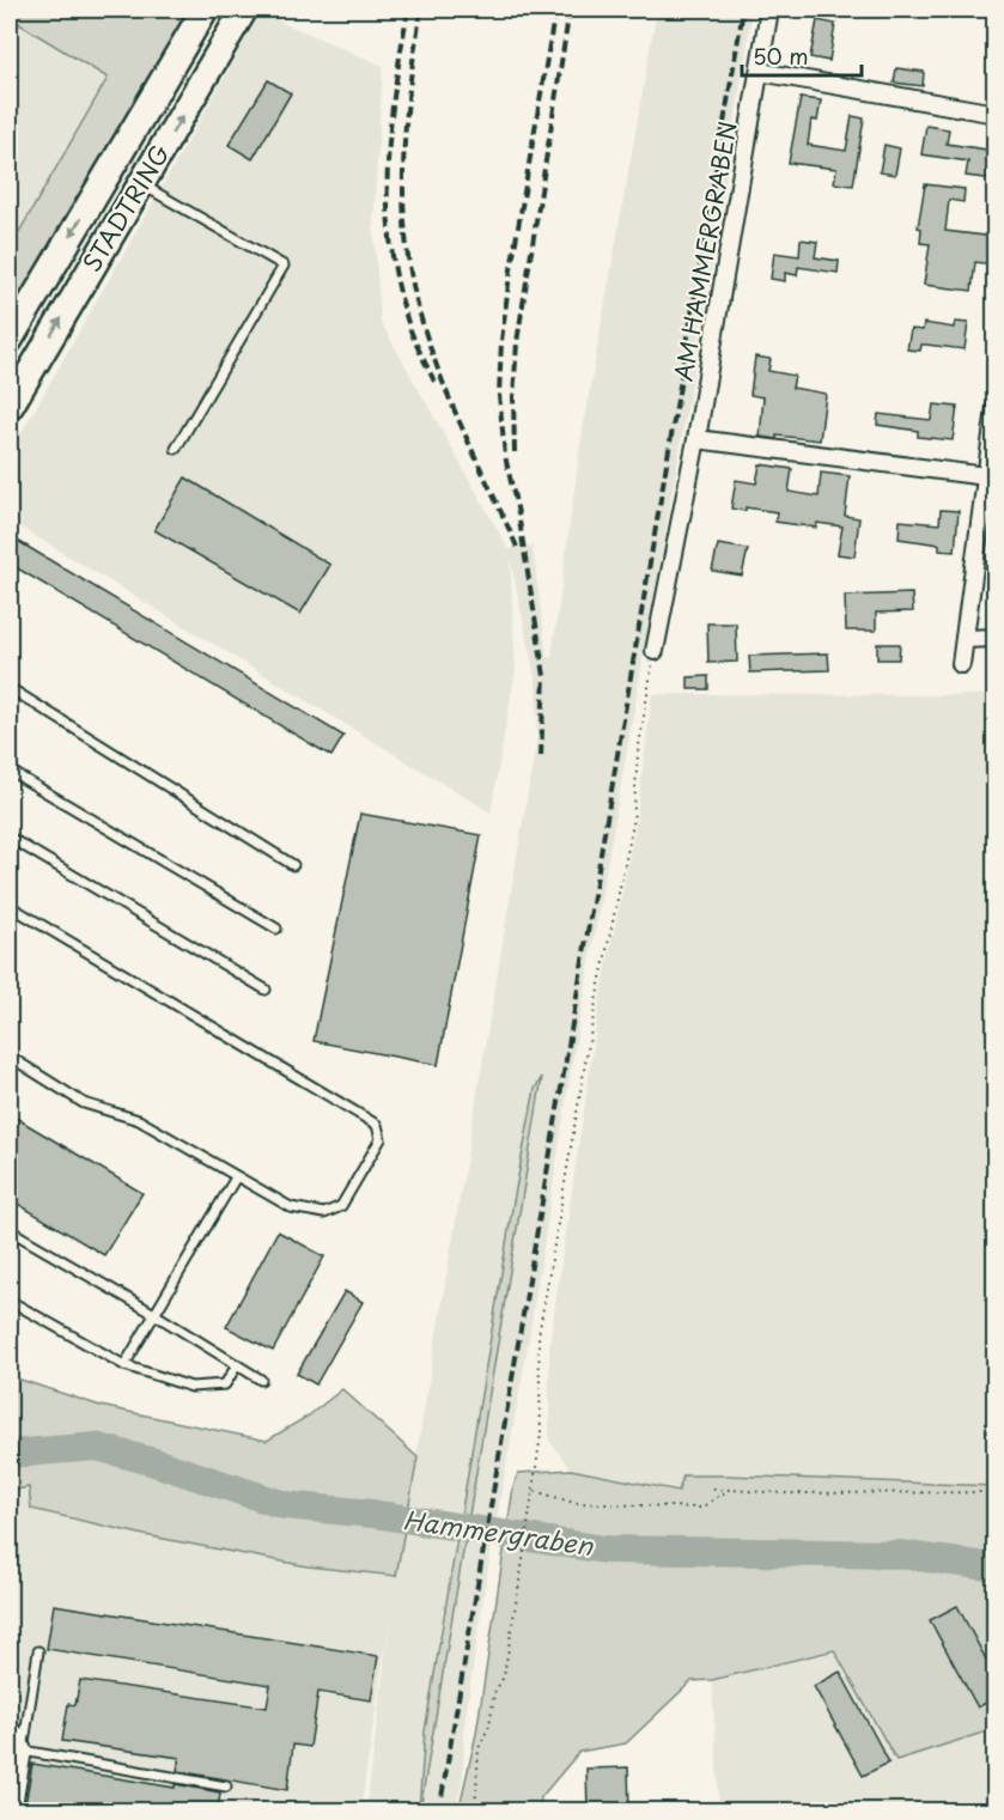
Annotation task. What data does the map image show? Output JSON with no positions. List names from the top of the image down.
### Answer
{
  "streets": {
    "main road": ["STADTRING"],
    "street": ["AM HAMMERGRABEN"]
  },
  "water": ["Hammergraben"],
  "scale_bar": "50 m"
}
